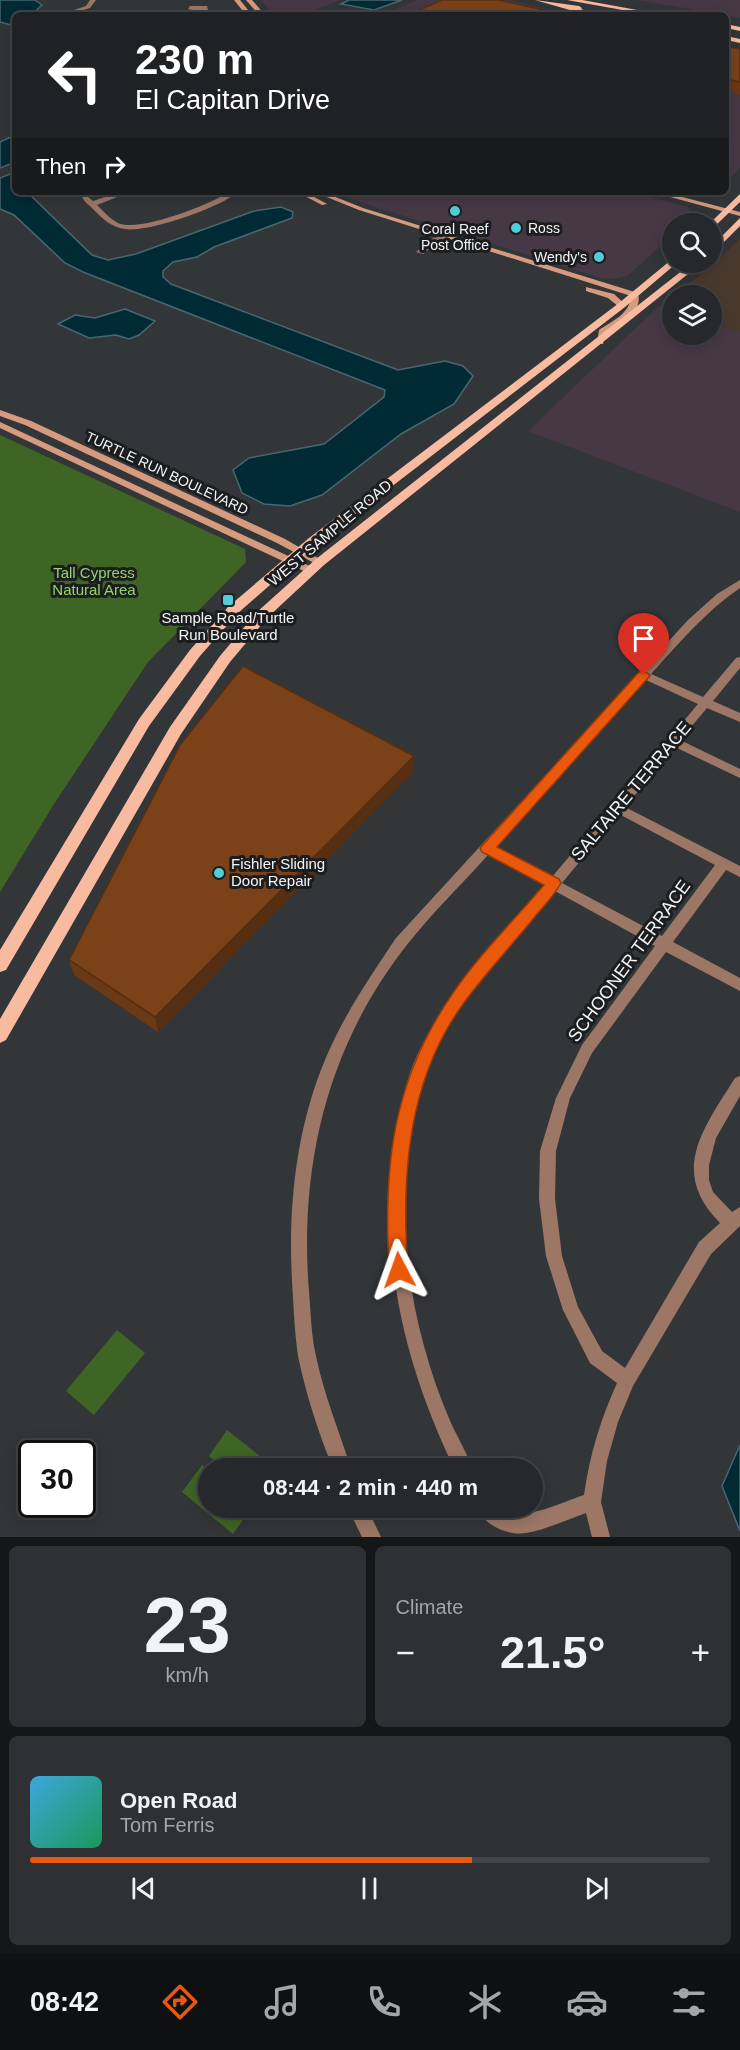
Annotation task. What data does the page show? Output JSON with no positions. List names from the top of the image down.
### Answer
{
  "streets": {
    "main road": ["WEST SAMPLE ROAD"],
    "street": ["TURTLE RUN BOULEVARD", "SALTAIRE TERRACE", "SCHOONER TERRACE"]
  },
  "crossings": [
    ["TURTLE RUN BOULEVARD", "WEST SAMPLE ROAD"]
  ],
  "parks": ["Tall Cypress Natural Area"],
  "places": {
    "other": [
      "Coral Reef Post Office",
      "Ross",
      "Wendy's",
      "Fishler Sliding Door Repair"
    ],
    "transit": ["Sample Road/Turtle Run Boulevard"]
  },
  "page": {
    "turn": ["230 m", "El Capitan Drive"],
    "then": "Then",
    "limit": "30",
    "trip": "08:44 · 2 min · 440 m",
    "tile": [
      ["23", "km/h"],
      "Climate"
    ],
    "heat": ["−", "21.5°", "+"],
    "song": ["Open Road", "Tom Ferris"],
    "tabs": "08:42"
  }
}
